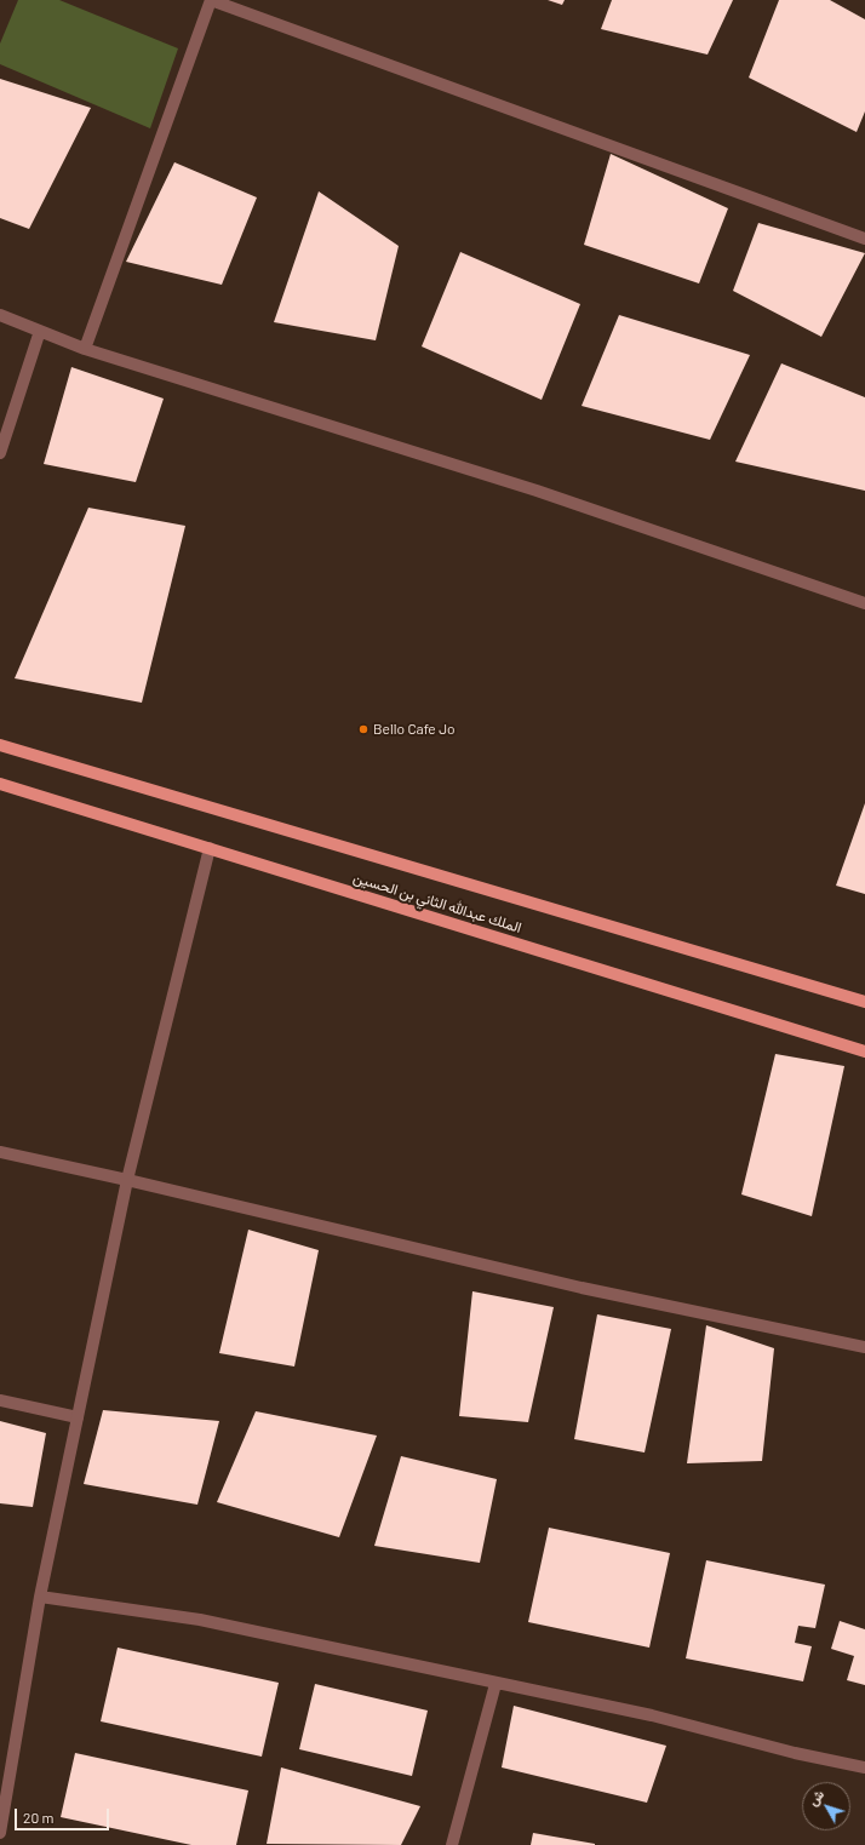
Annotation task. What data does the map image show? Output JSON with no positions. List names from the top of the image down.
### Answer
{
  "streets": {
    "main road": ["الملك عبدالله الثاني بن الحسين"]
  },
  "places": ["Bello Cafe Jo"],
  "scale_bar": "20 m",
  "north": "top left"
}
